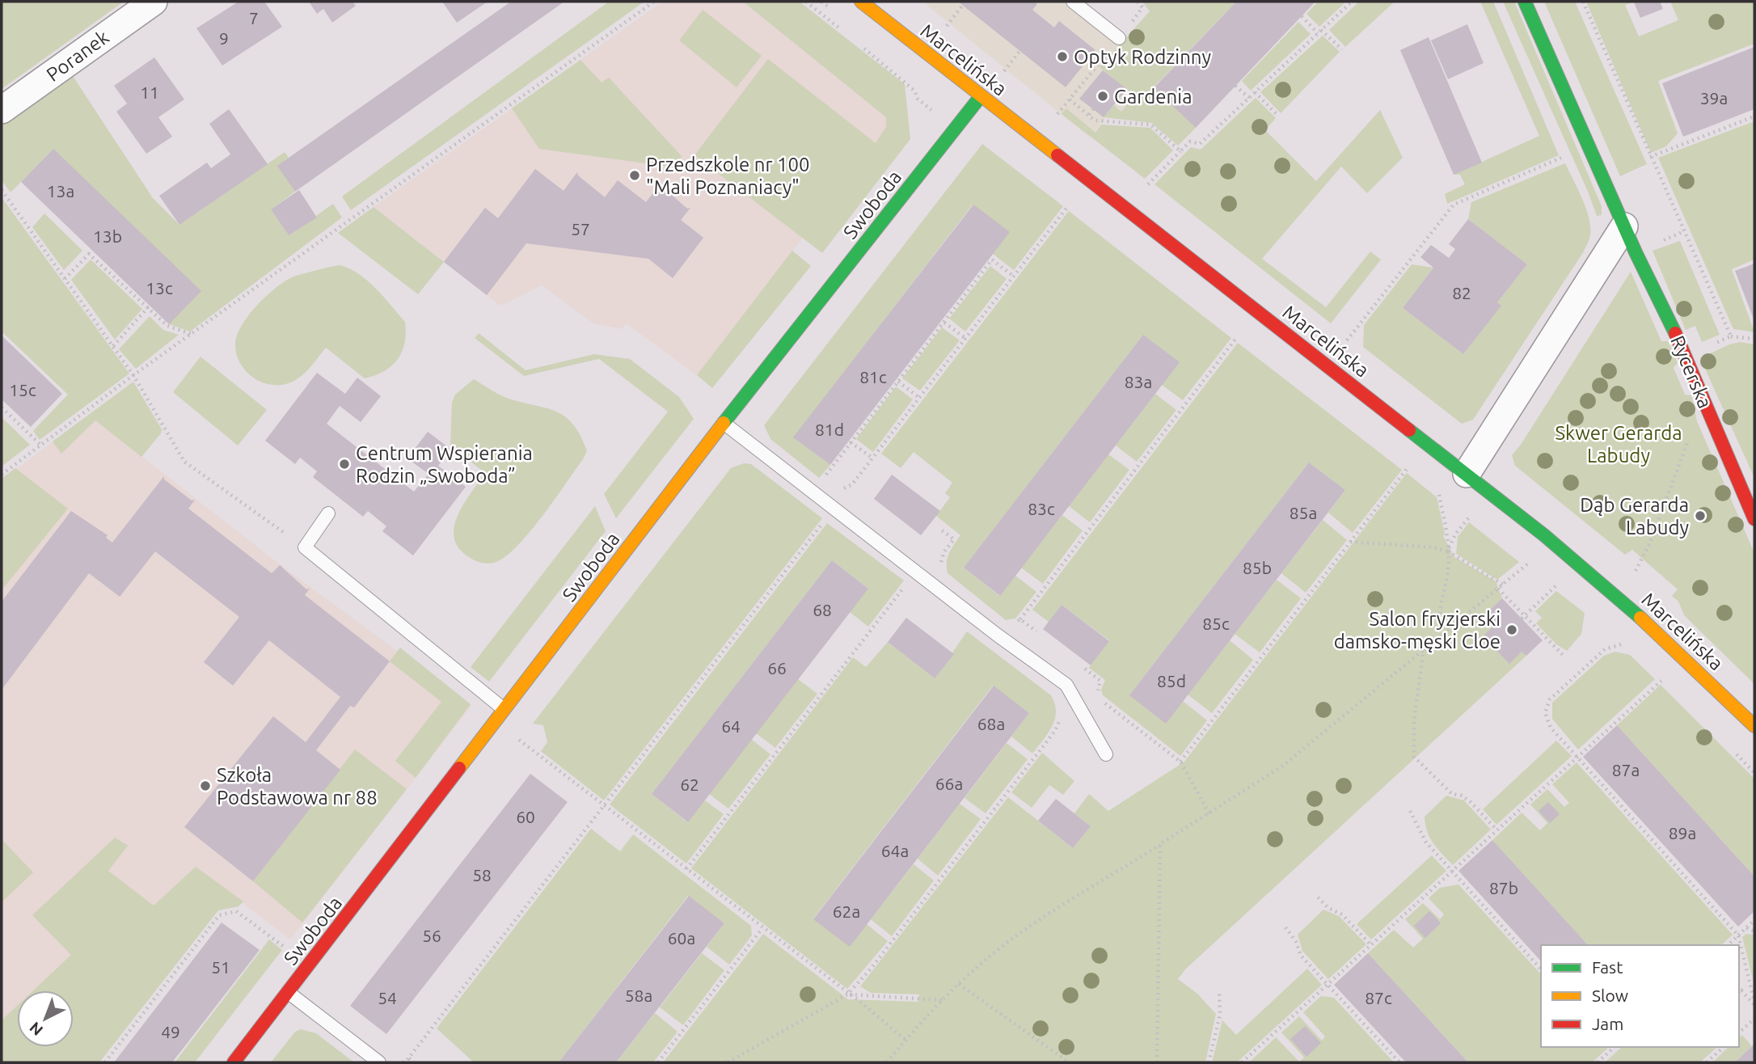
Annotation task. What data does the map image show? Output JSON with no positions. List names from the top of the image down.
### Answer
{
  "streets": {
    "street": [
      "Poranek",
      "Marcelińska",
      "Swoboda",
      "Rycerska"
    ]
  },
  "crossings": [
    ["Marcelińska", "Swoboda"]
  ],
  "parks": ["Skwer Gerarda Labudy"],
  "places": [
    "Optyk Rodzinny",
    "Gardenia",
    "Przedszkole nr 100 \"Mali Poznaniacy\"",
    "Centrum Wspierania Rodzin „Swoboda”",
    "Dąb Gerarda Labudy",
    "Salon fryzjerski damsko-męski Cloe",
    "Szkoła Podstawowa nr 88"
  ],
  "house_numbers": [
    "7",
    "9",
    "11",
    "39a",
    "13a",
    "57",
    "13b",
    "13c",
    "82",
    "81c",
    "83a",
    "15c",
    "81d",
    "83c",
    "85a",
    "85b",
    "68",
    "85c",
    "66",
    "85d",
    "68a",
    "64",
    "87a",
    "66a",
    "62",
    "60",
    "89a",
    "64a",
    "58",
    "87b",
    "62a",
    "56",
    "60a",
    "51",
    "58a",
    "54",
    "87c",
    "49"
  ],
  "legend": ["Fast", "Slow", "Jam"],
  "north": "bottom left"
}
